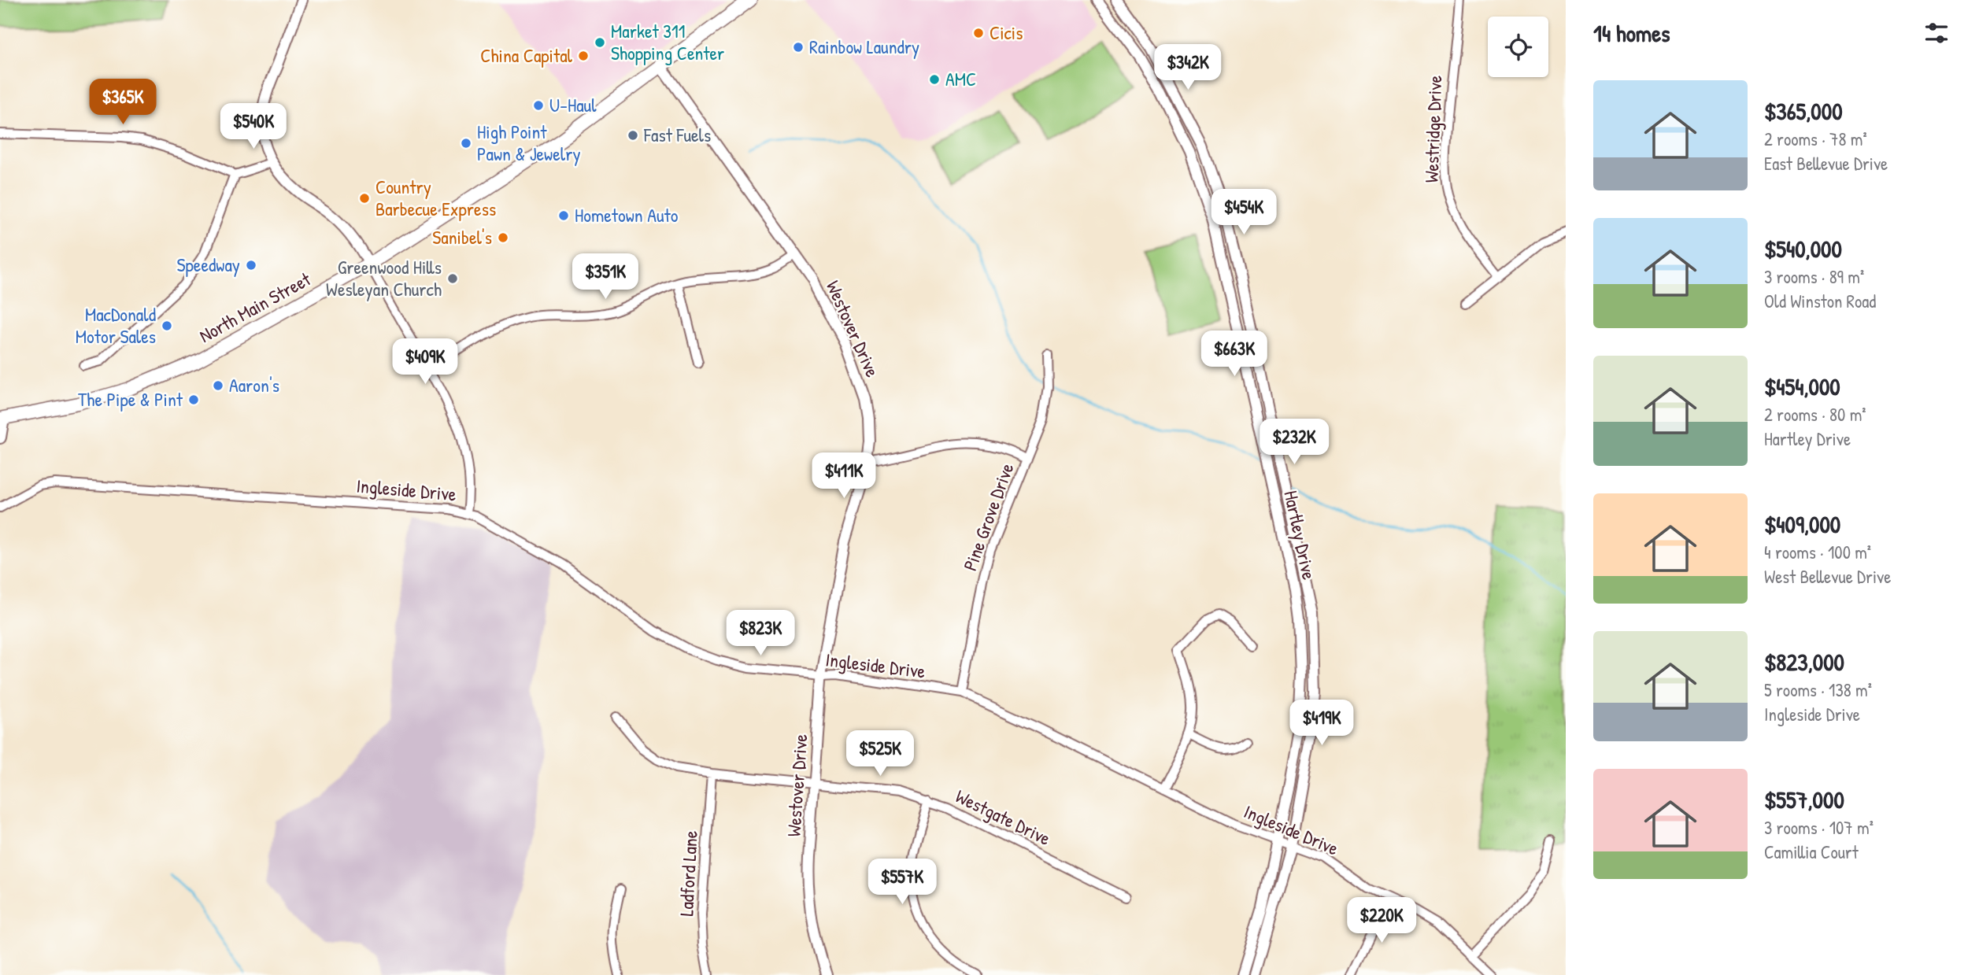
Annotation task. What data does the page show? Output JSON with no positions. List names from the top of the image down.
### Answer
{
  "streets": {
    "main road": ["North Main Street"],
    "street": [
      "Westridge Drive",
      "Westover Drive",
      "Ingleside Drive",
      "Pine Grove Drive",
      "Hartley Drive",
      "Westgate Drive",
      "Ladford Lane"
    ]
  },
  "crossings": [
    ["North Main Street", "Westover Drive"],
    ["Westover Drive", "Ingleside Drive"],
    ["Westover Drive", "Westgate Drive"],
    ["Ingleside Drive", "Pine Grove Drive"],
    ["Ingleside Drive", "Hartley Drive"],
    ["Westgate Drive", "Ladford Lane"]
  ],
  "places": [
    "Cicis",
    "Market 311 Shopping Center",
    "Rainbow Laundry",
    "China Capital",
    "AMC",
    "U-Haul",
    "Fast Fuels",
    "High Point Pawn & Jewelry",
    "Country Barbecue Express",
    "Hometown Auto",
    "Sanibel's",
    "Speedway",
    "Greenwood Hills Wesleyan Church",
    "MacDonald Motor Sales",
    "Aaron's",
    "The Pipe & Pint"
  ],
  "page": {
    "heading": "14 homes",
    "price": [
      "$342K",
      "$365K",
      "$540K",
      "$454K",
      "$351K",
      "$663K",
      "$409K",
      "$232K",
      "$411K",
      "$823K",
      "$419K",
      "$525K",
      "$557K",
      "$220K"
    ],
    "list": [
      {
        "name": "$365,000",
        "note": "2 rooms · 78 m² · East Bellevue Drive"
      },
      {
        "name": "$540,000",
        "note": "3 rooms · 89 m² · Old Winston Road"
      },
      {
        "name": "$454,000",
        "note": "2 rooms · 80 m² · Hartley Drive"
      },
      {
        "name": "$409,000",
        "note": "4 rooms · 100 m² · West Bellevue Drive"
      },
      {
        "name": "$823,000",
        "note": "5 rooms · 138 m² · Ingleside Drive"
      },
      {
        "name": "$557,000",
        "note": "3 rooms · 107 m² · Camillia Court"
      }
    ]
  }
}
